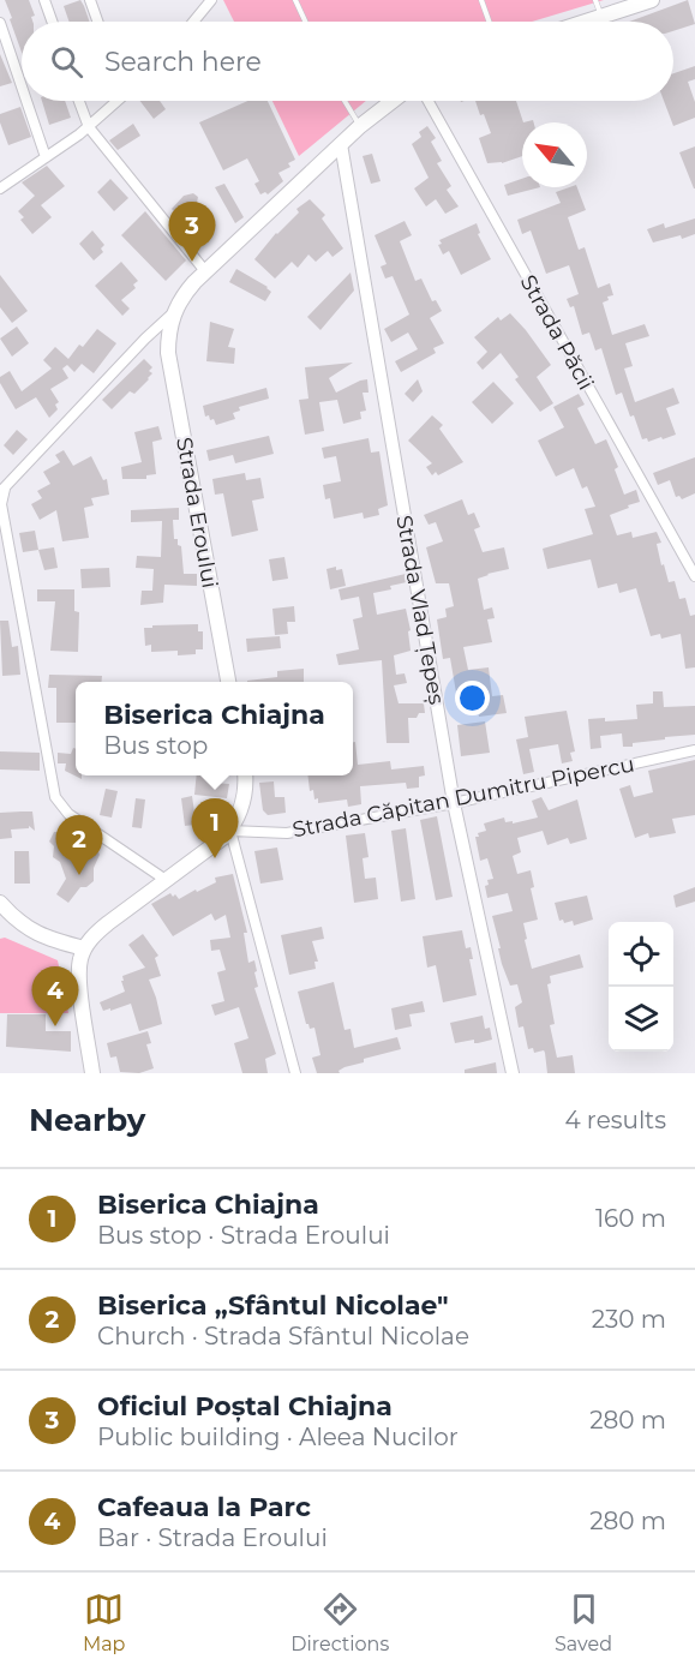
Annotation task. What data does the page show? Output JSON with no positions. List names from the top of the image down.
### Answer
{
  "streets": {
    "main road": ["Strada Eroului"],
    "street": ["Strada Păcii", "Strada Vlad Țepeș", "Strada Căpitan Dumitru Pipercu"]
  },
  "crossings": [
    ["Strada Vlad Țepeș", "Strada Căpitan Dumitru Pipercu"]
  ],
  "north": "top left",
  "page": {
    "search": "Search here",
    "pins": [
      "3",
      "1",
      "2",
      "4"
    ],
    "popup": ["Biserica Chiajna", "Bus stop"],
    "heading": ["Nearby", "4 results"],
    "list": [
      {
        "mark": "1",
        "name": "Biserica Chiajna",
        "note": "Bus stop · Strada Eroului",
        "value": "160 m"
      },
      {
        "mark": "2",
        "name": "Biserica „Sfântul Nicolae\"",
        "note": "Church · Strada Sfântul Nicolae",
        "value": "230 m"
      },
      {
        "mark": "3",
        "name": "Oficiul Poștal Chiajna",
        "note": "Public building · Aleea Nucilor",
        "value": "280 m"
      },
      {
        "mark": "4",
        "name": "Cafeaua la Parc",
        "note": "Bar · Strada Eroului",
        "value": "280 m"
      }
    ],
    "nav": ["Map", "Directions", "Saved"]
  }
}
